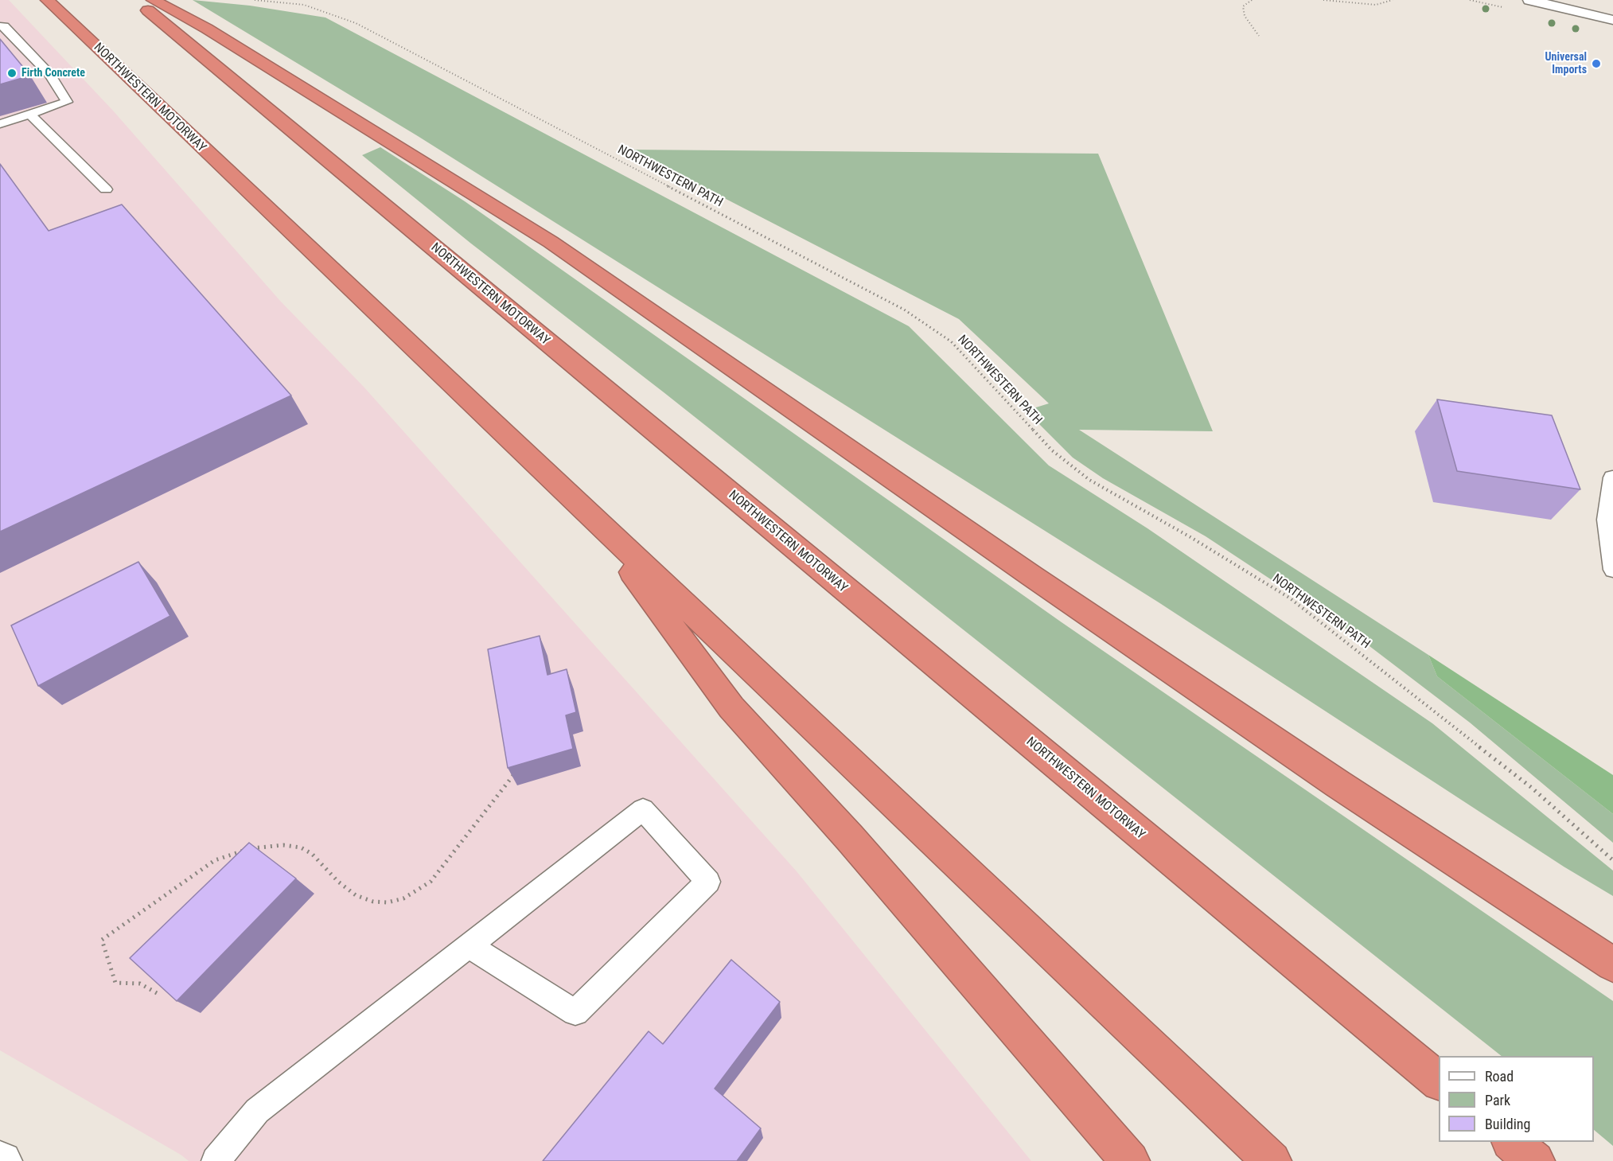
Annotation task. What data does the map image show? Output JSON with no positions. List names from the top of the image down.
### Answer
{
  "streets": {
    "highway": ["NORTHWESTERN MOTORWAY"],
    "path": ["NORTHWESTERN PATH"]
  },
  "places": ["Universal Imports", "Firth Concrete"],
  "legend": ["Road", "Park", "Building"]
}
